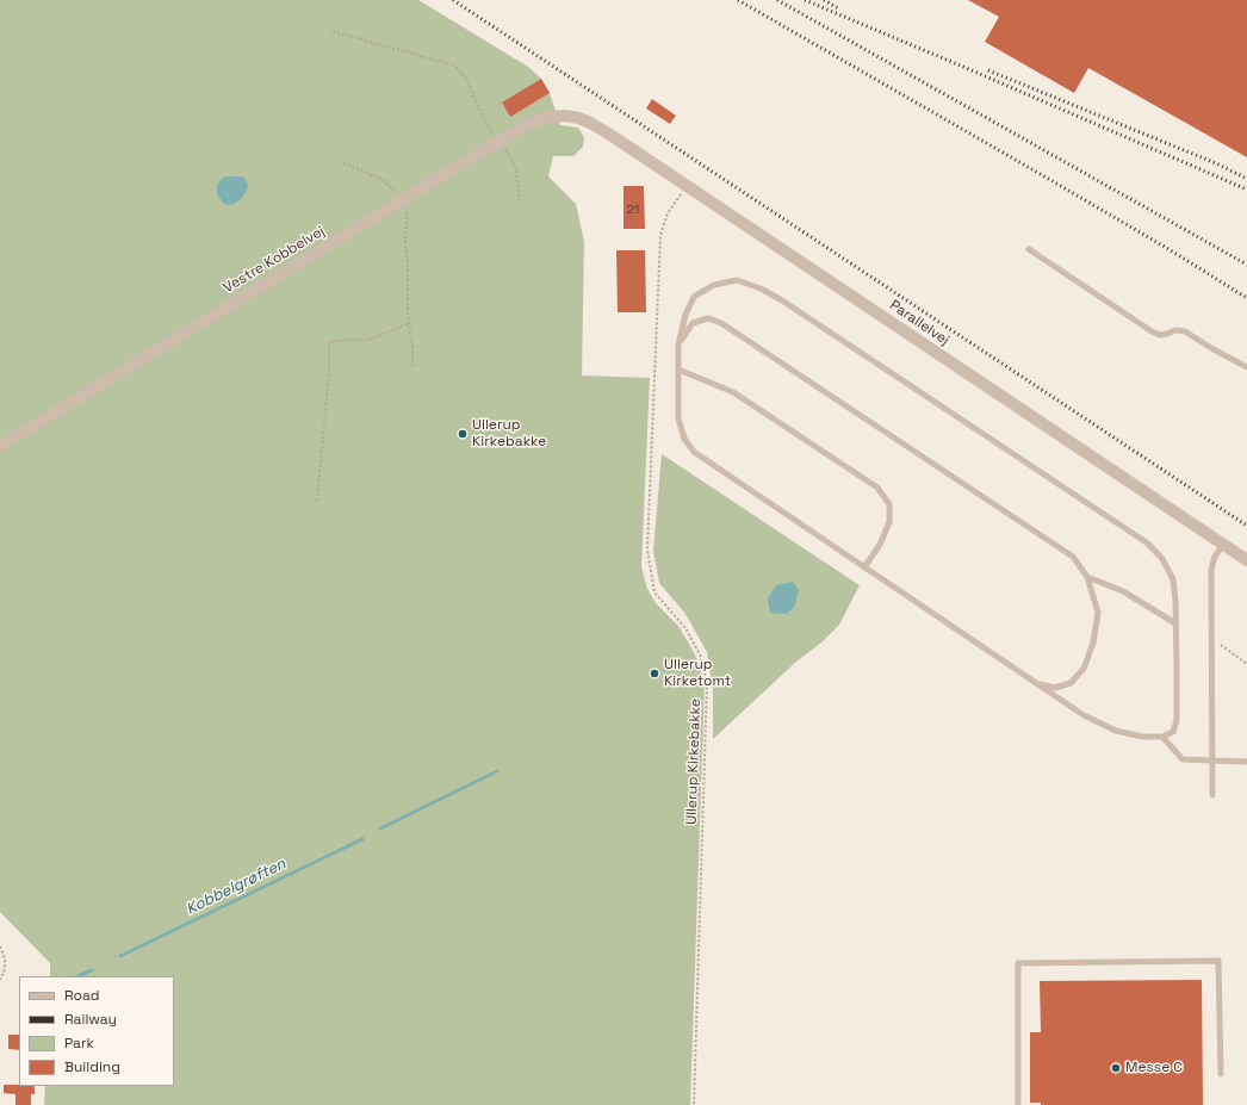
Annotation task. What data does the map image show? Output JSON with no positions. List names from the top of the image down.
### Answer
{
  "streets": {
    "street": ["Vestre Kobbelvej", "Parallelvej"],
    "path": ["Ullerup Kirkebakke"]
  },
  "crossings": [
    ["Vestre Kobbelvej", "Parallelvej"],
    ["Parallelvej", "Ullerup Kirkebakke"]
  ],
  "water": ["Kobbelgrøften"],
  "places": ["Ullerup Kirkebakke", "Ullerup Kirketomt", "Messe C"],
  "house_numbers": ["21"],
  "legend": [
    "Road",
    "Railway",
    "Park",
    "Building"
  ]
}
